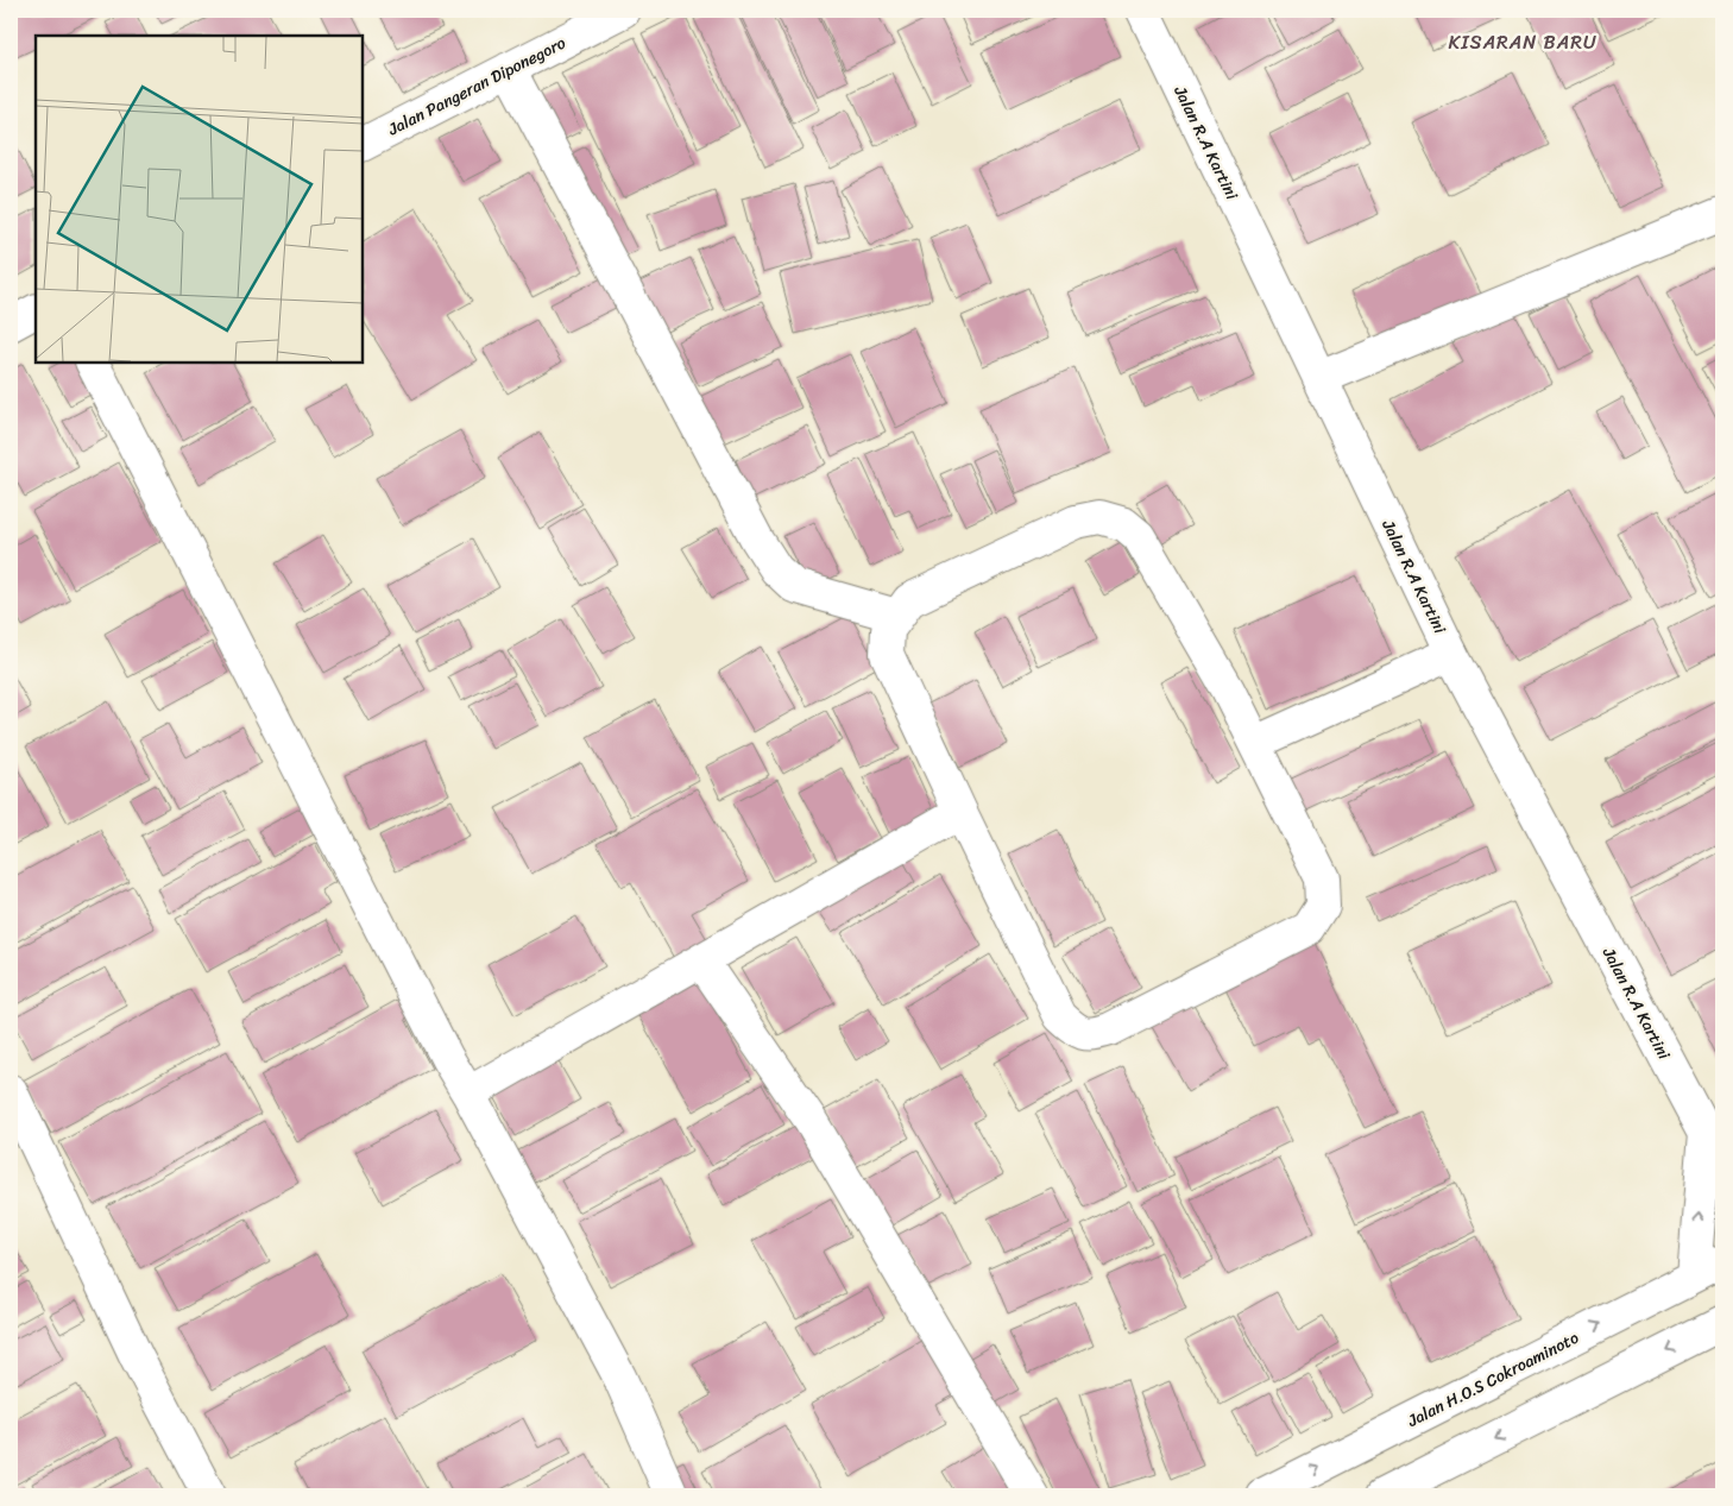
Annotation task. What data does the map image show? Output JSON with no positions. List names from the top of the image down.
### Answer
{
  "streets": {
    "street": ["Jalan Pangeran Diponegoro", "Jalan R.A Kartini", "Jalan H.O.S Cokroaminoto"]
  },
  "districts": ["KISARAN BARU"]
}
